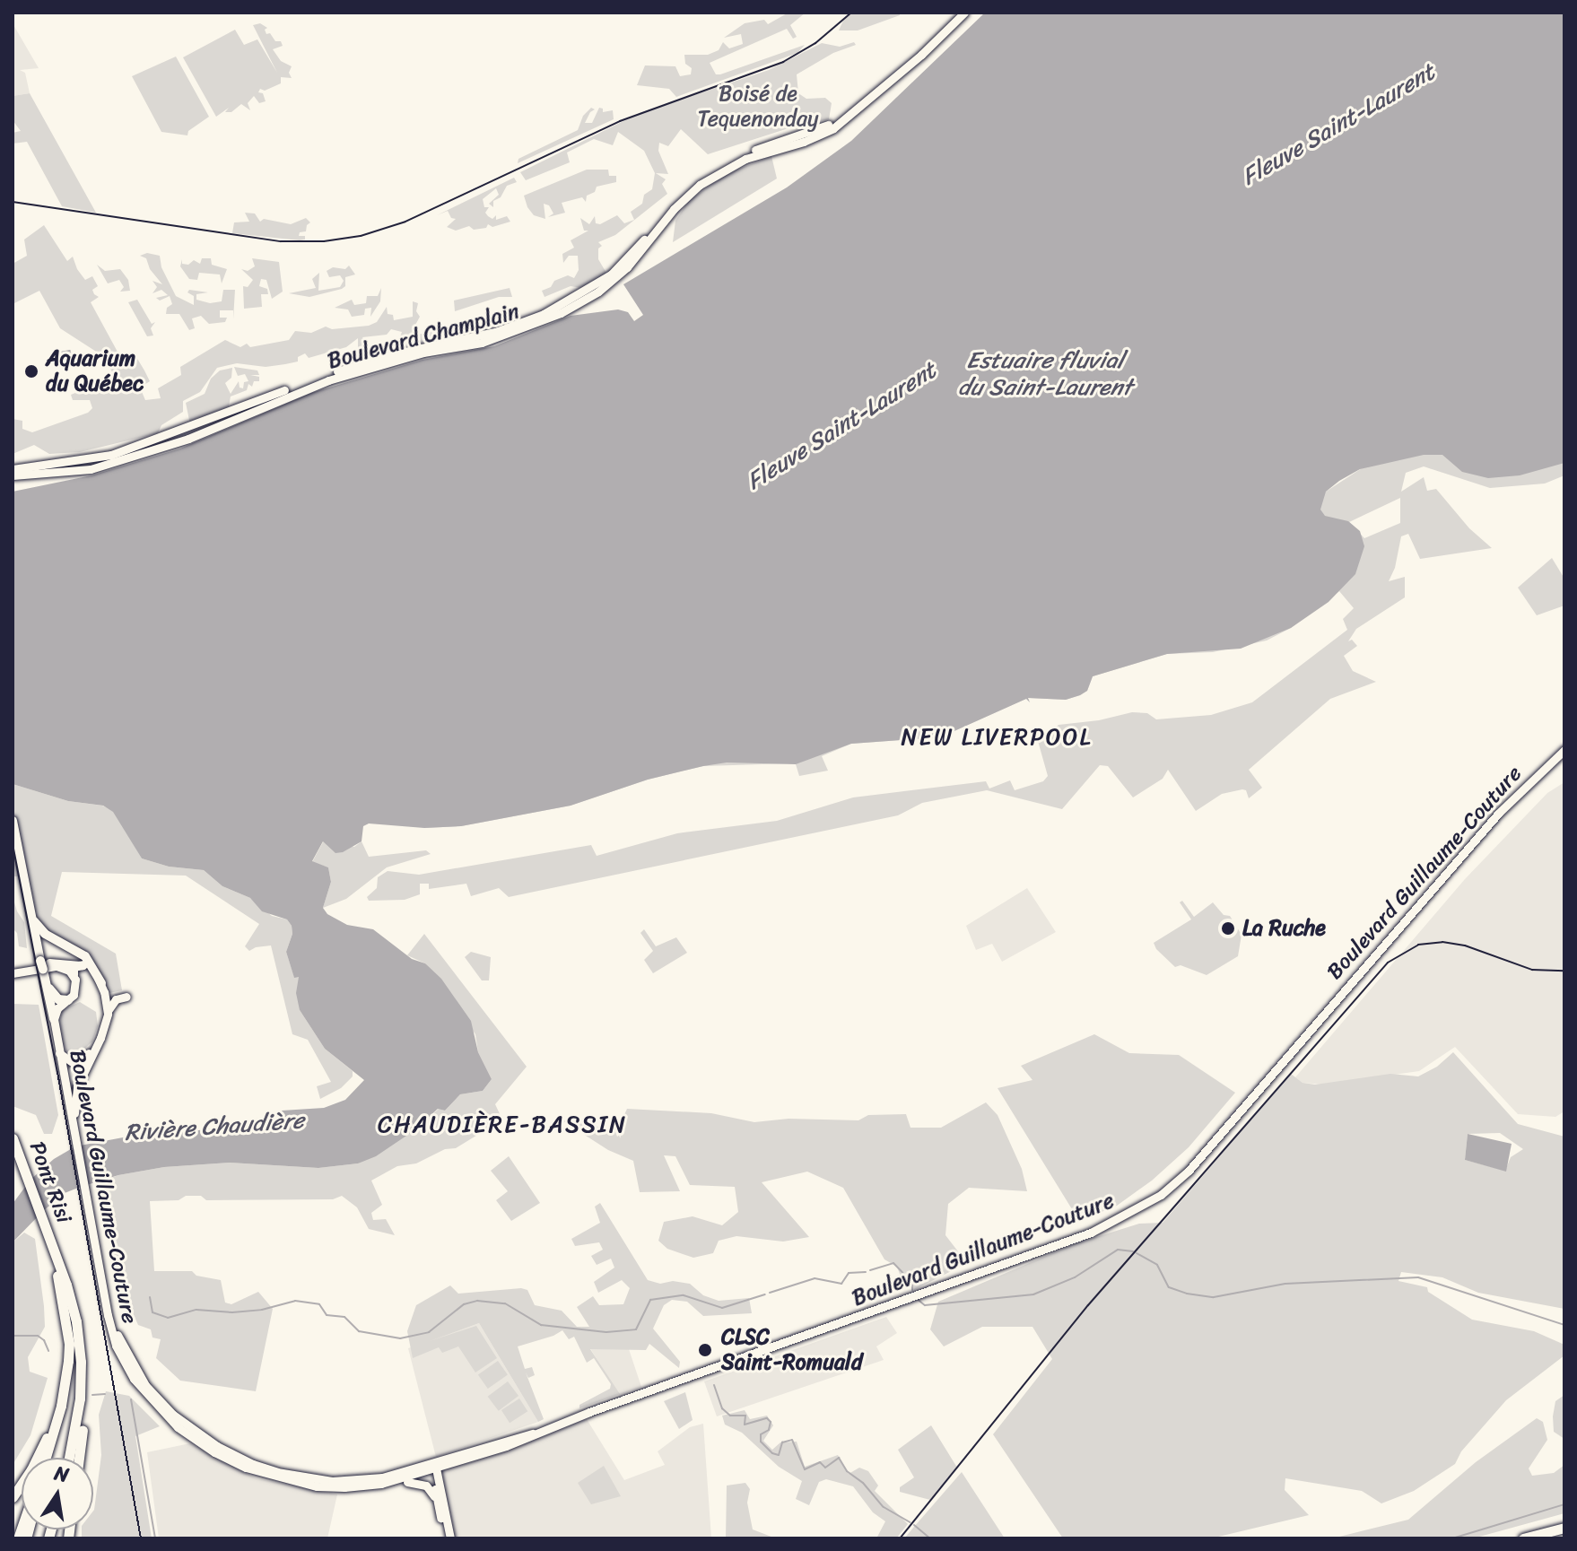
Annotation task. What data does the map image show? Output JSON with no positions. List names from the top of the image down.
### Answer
{
  "streets": {
    "highway": ["Boulevard Guillaume-Couture", "Pont Risi"],
    "main road": ["Boulevard Champlain"]
  },
  "districts": ["NEW LIVERPOOL", "CHAUDIÈRE-BASSIN"],
  "water": ["Fleuve Saint-Laurent", "Estuaire fluvial du Saint-Laurent", "Rivière Chaudière"],
  "parks": ["Boisé de Tequenonday"],
  "places": ["Aquarium du Québec", "La Ruche", "CLSC Saint-Romuald"],
  "north": "top"
}
